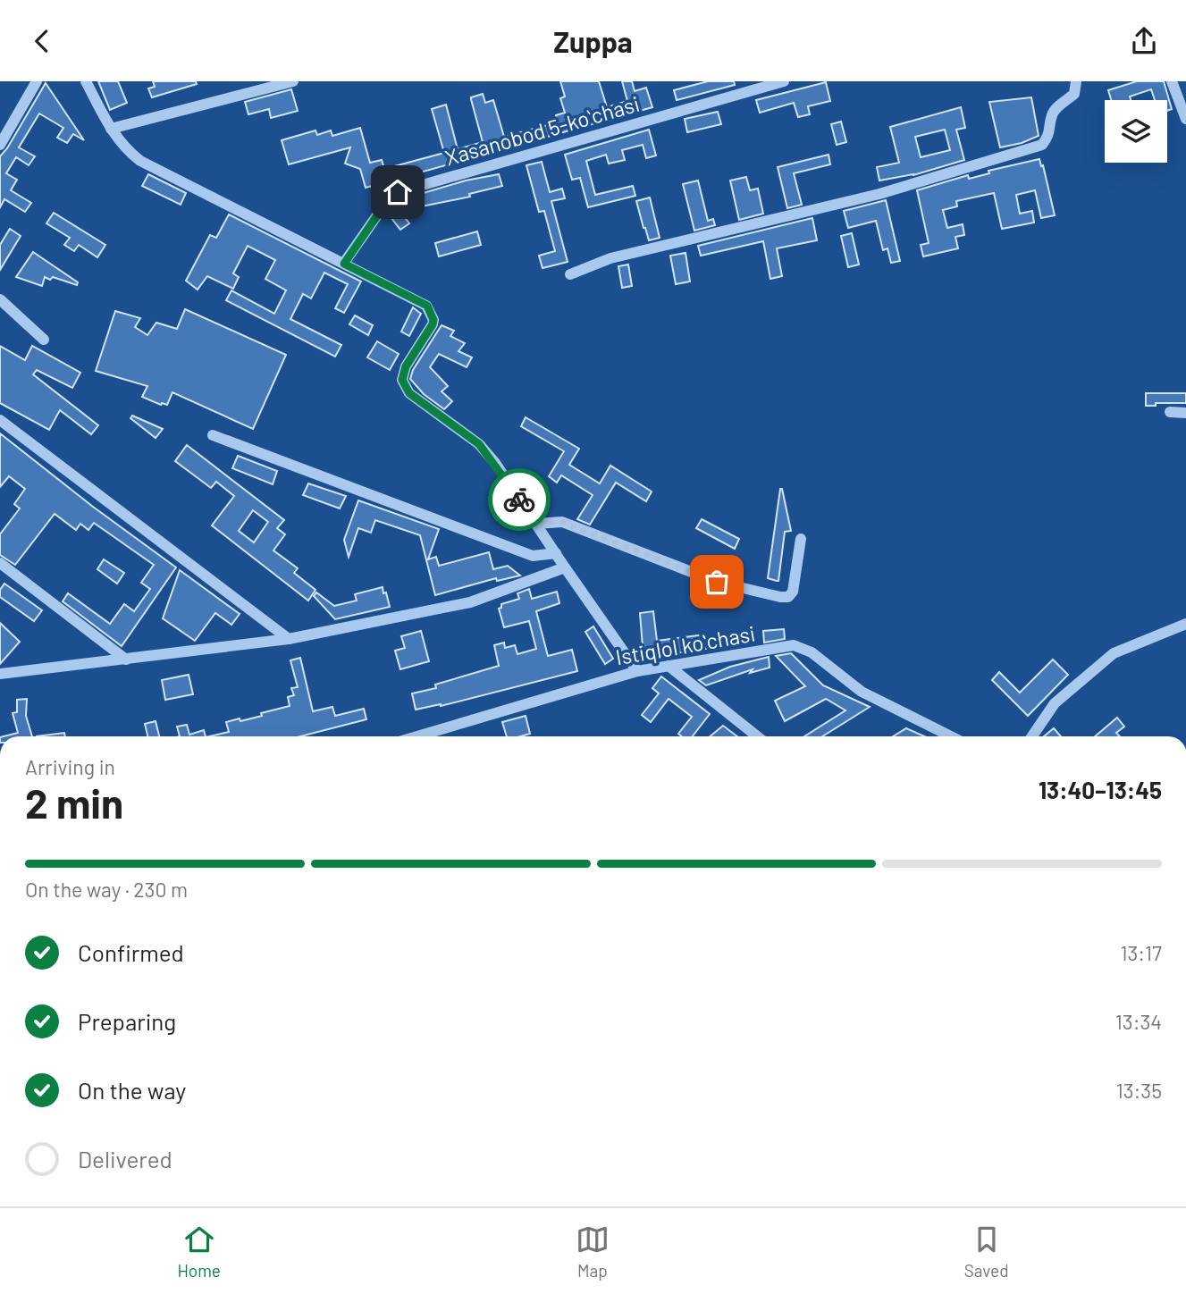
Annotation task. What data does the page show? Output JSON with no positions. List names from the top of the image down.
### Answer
{
  "streets": {
    "street": ["Xasanobod 5-koʻchasi", "Istiqlol koʻchasi"]
  },
  "page": {
    "header": "Zuppa",
    "heading": ["2 min", "Arriving in", "13:40–13:45"],
    "bar": "On the way · 230 m",
    "list": [
      ["Confirmed", "13:17"],
      ["Preparing", "13:34"],
      ["On the way", "13:35"],
      "Delivered"
    ],
    "tabs": ["Home", "Map", "Saved"]
  }
}
